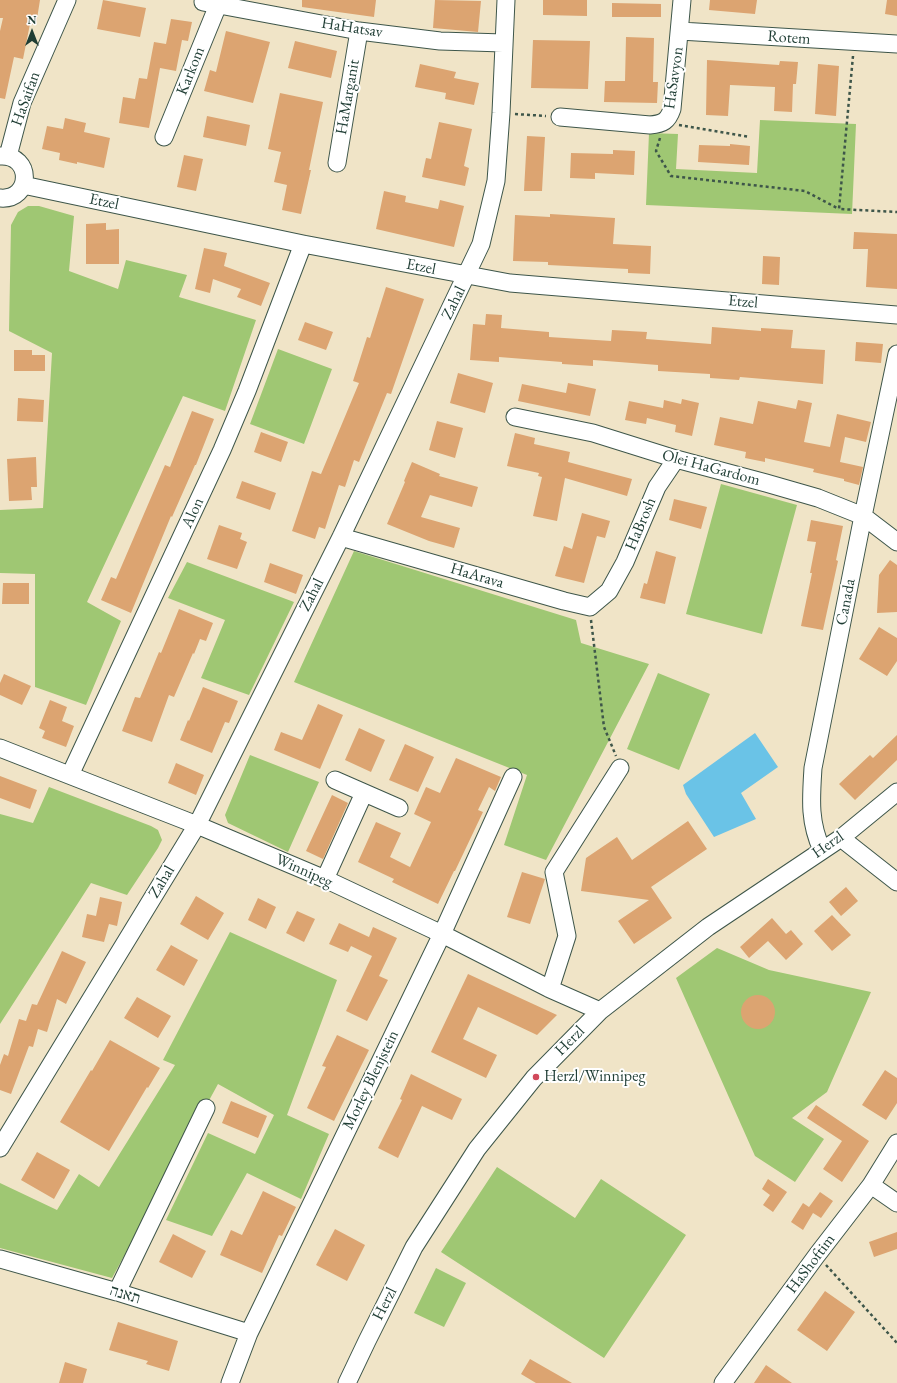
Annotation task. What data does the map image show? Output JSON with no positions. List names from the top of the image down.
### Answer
{
  "streets": {
    "street": [
      "HaHatsav",
      "Rotem",
      "Karkom",
      "HaSavyon",
      "HaMarganit",
      "HaSaifan",
      "Etzel",
      "Zahal",
      "Olei HaGardom",
      "Alon",
      "HaBrosh",
      "HaArava",
      "Canada",
      "Herzl",
      "Winnipeg",
      "Morley Blenjstein",
      "HaShoftim",
      "תאנה"
    ]
  },
  "crossings": [
    ["HaHatsav", "Karkom"],
    ["HaHatsav", "HaMarganit"],
    ["HaHatsav", "Zahal"],
    ["Rotem", "HaSavyon"],
    ["Etzel", "Zahal"],
    ["Etzel", "Alon"],
    ["Zahal", "HaArava"],
    ["Zahal", "Winnipeg"],
    ["Olei HaGardom", "HaBrosh"],
    ["Olei HaGardom", "Canada"],
    ["Alon", "Winnipeg"],
    ["HaBrosh", "HaArava"],
    ["Canada", "Herzl"],
    ["Herzl", "Winnipeg"],
    ["Winnipeg", "Morley Blenjstein"],
    ["Morley Blenjstein", "תאנה"]
  ],
  "places": ["Herzl/Winnipeg"],
  "north": "top"
}
